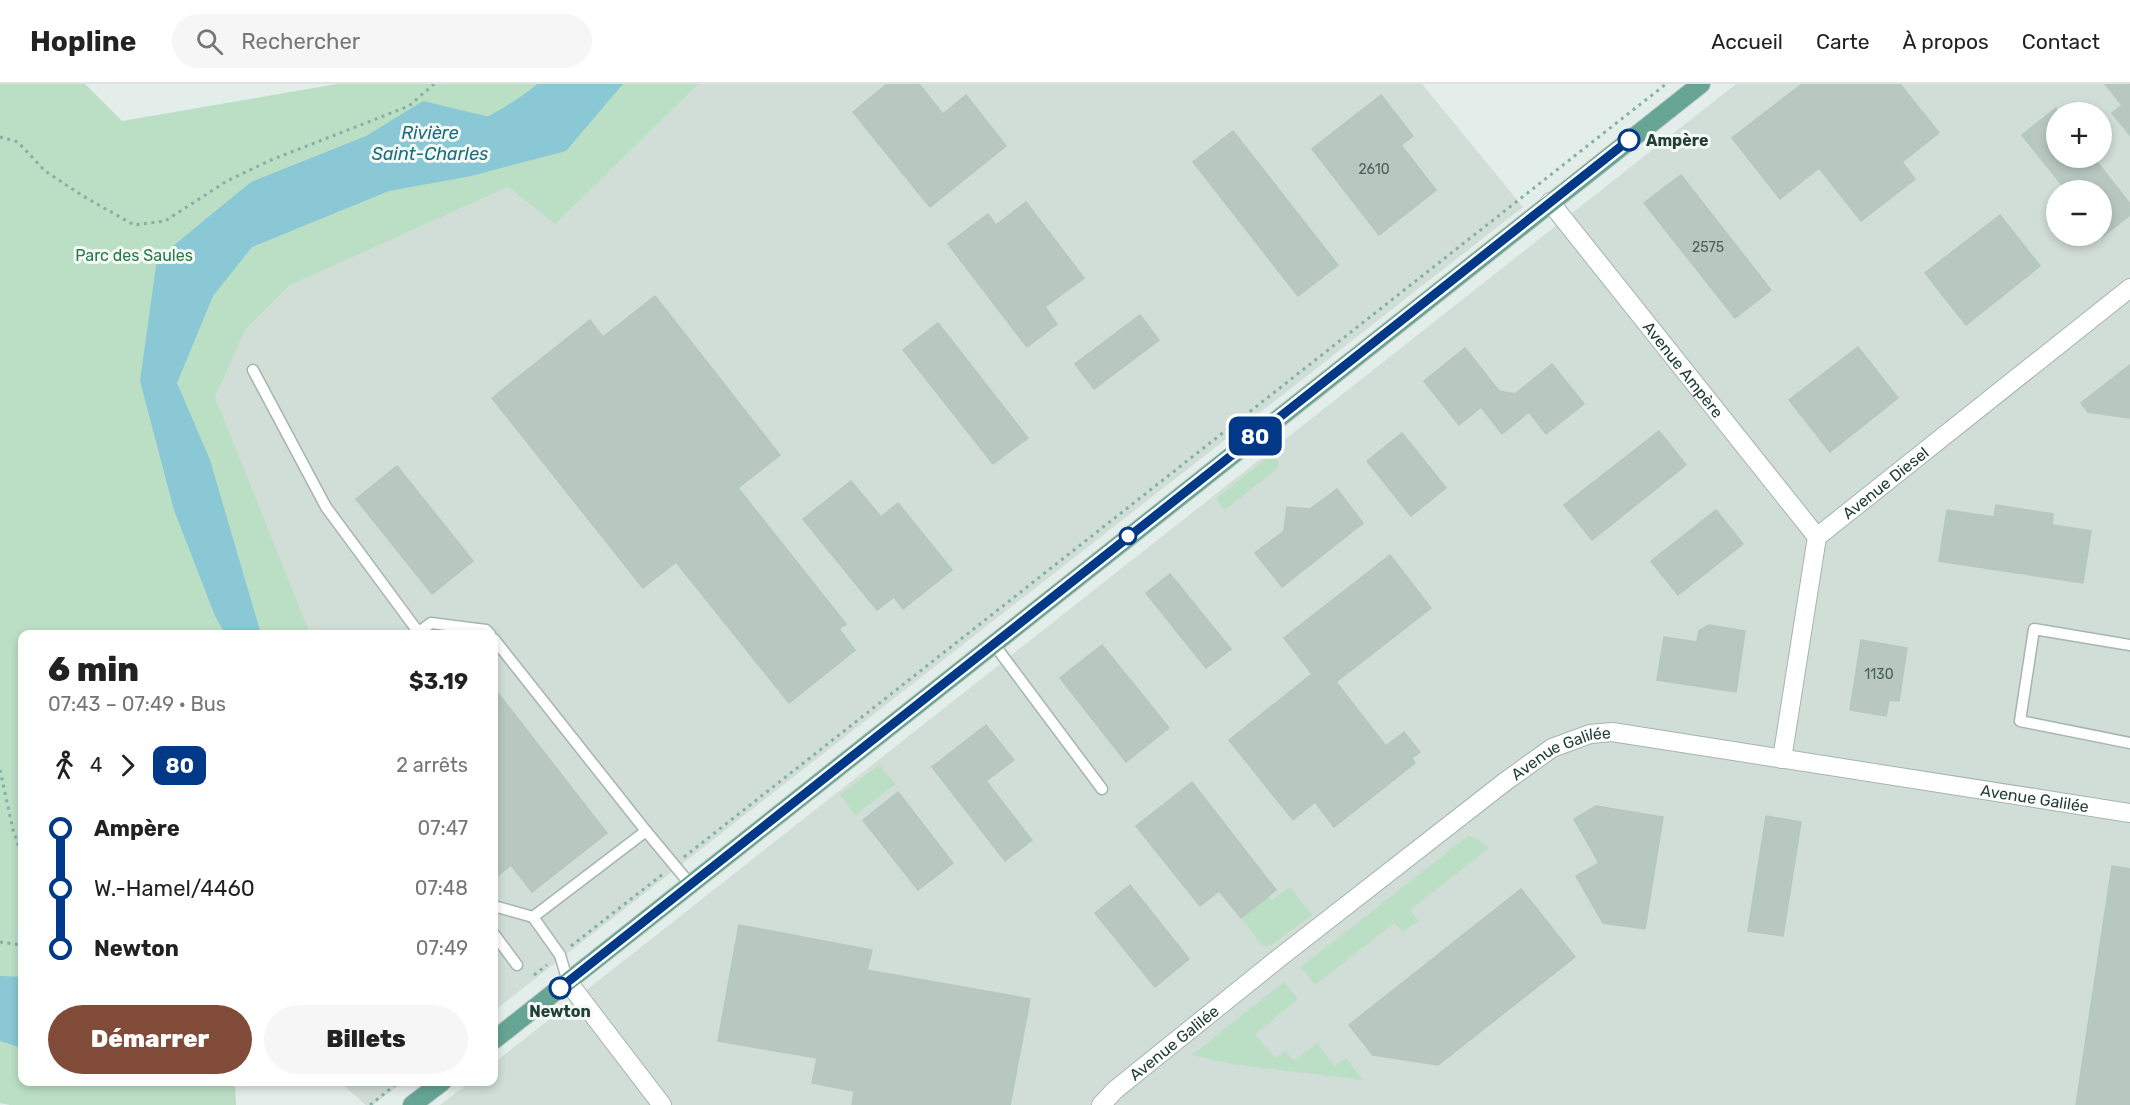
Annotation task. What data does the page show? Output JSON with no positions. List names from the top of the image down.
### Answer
{
  "streets": {
    "street": ["Avenue Ampère", "Avenue Diesel", "Avenue Galilée"]
  },
  "crossings": [
    ["Avenue Ampère", "Avenue Diesel"]
  ],
  "water": ["Rivière Saint-Charles"],
  "parks": ["Parc des Saules"],
  "places": ["Ampère", "Newton"],
  "lines": ["bus line 80"],
  "house_numbers": ["2610", "2575", "1130"],
  "page": {
    "header": "Hopline",
    "search": "Rechercher",
    "nav": [
      "Accueil",
      "Carte",
      "À propos",
      "Contact"
    ],
    "on_map": "80",
    "map_buttons": ["+", "−"],
    "heading": ["6 min", "07:43 – 07:49 · Bus", "$3.19"],
    "legs": ["4", "80", "2 arrêts"],
    "list": [
      {
        "name": "Ampère",
        "value": "07:47"
      },
      {
        "name": "W.-Hamel/4460",
        "value": "07:48"
      },
      {
        "name": "Newton",
        "value": "07:49"
      }
    ],
    "buttons": ["Démarrer", "Billets"]
  }
}
